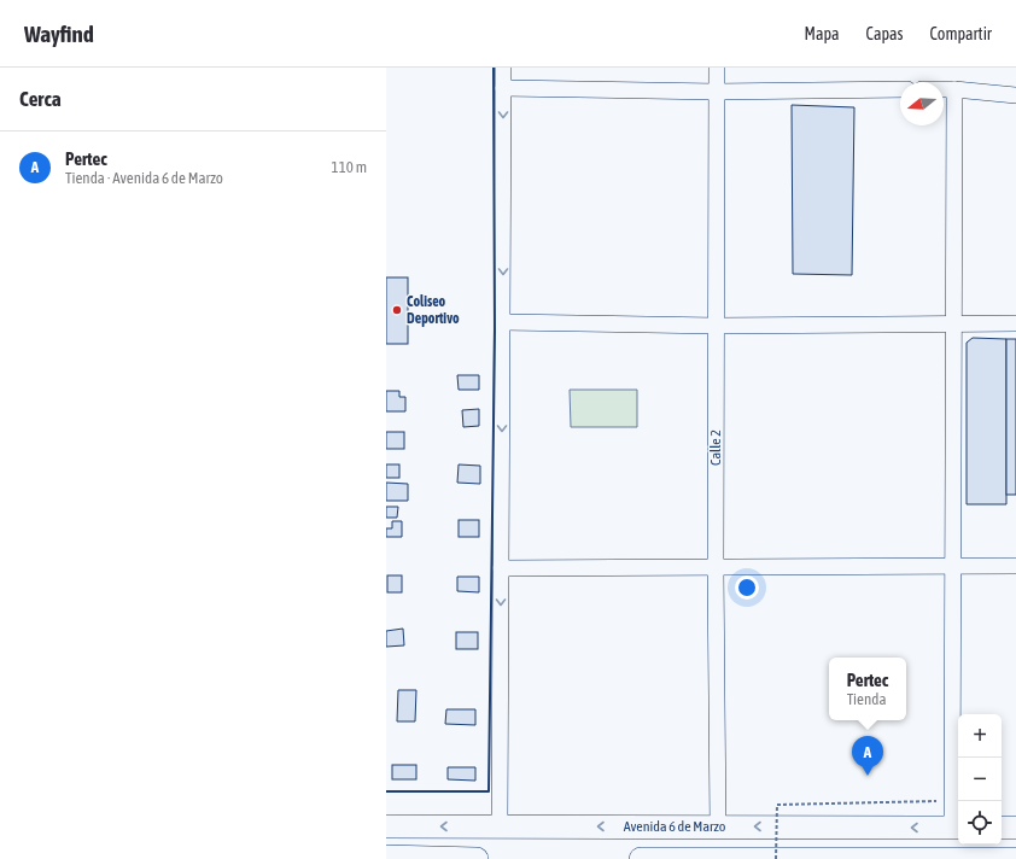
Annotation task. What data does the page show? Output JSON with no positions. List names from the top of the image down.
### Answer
{
  "streets": {
    "highway": ["Avenida 6 de Marzo"],
    "street": ["Calle 2"]
  },
  "crossings": [
    ["Calle 2", "Avenida 6 de Marzo"]
  ],
  "places": ["Coliseo Deportivo"],
  "north": "left",
  "page": {
    "header": "Wayfind",
    "nav": ["Mapa", "Capas", "Compartir"],
    "heading": "Cerca",
    "list": [
      {
        "mark": "A",
        "name": "Pertec",
        "note": "Tienda · Avenida 6 de Marzo",
        "value": "110 m"
      }
    ],
    "popup": ["Pertec", "Tienda"],
    "map_buttons": ["+", "−"],
    "pins": "A"
  }
}
